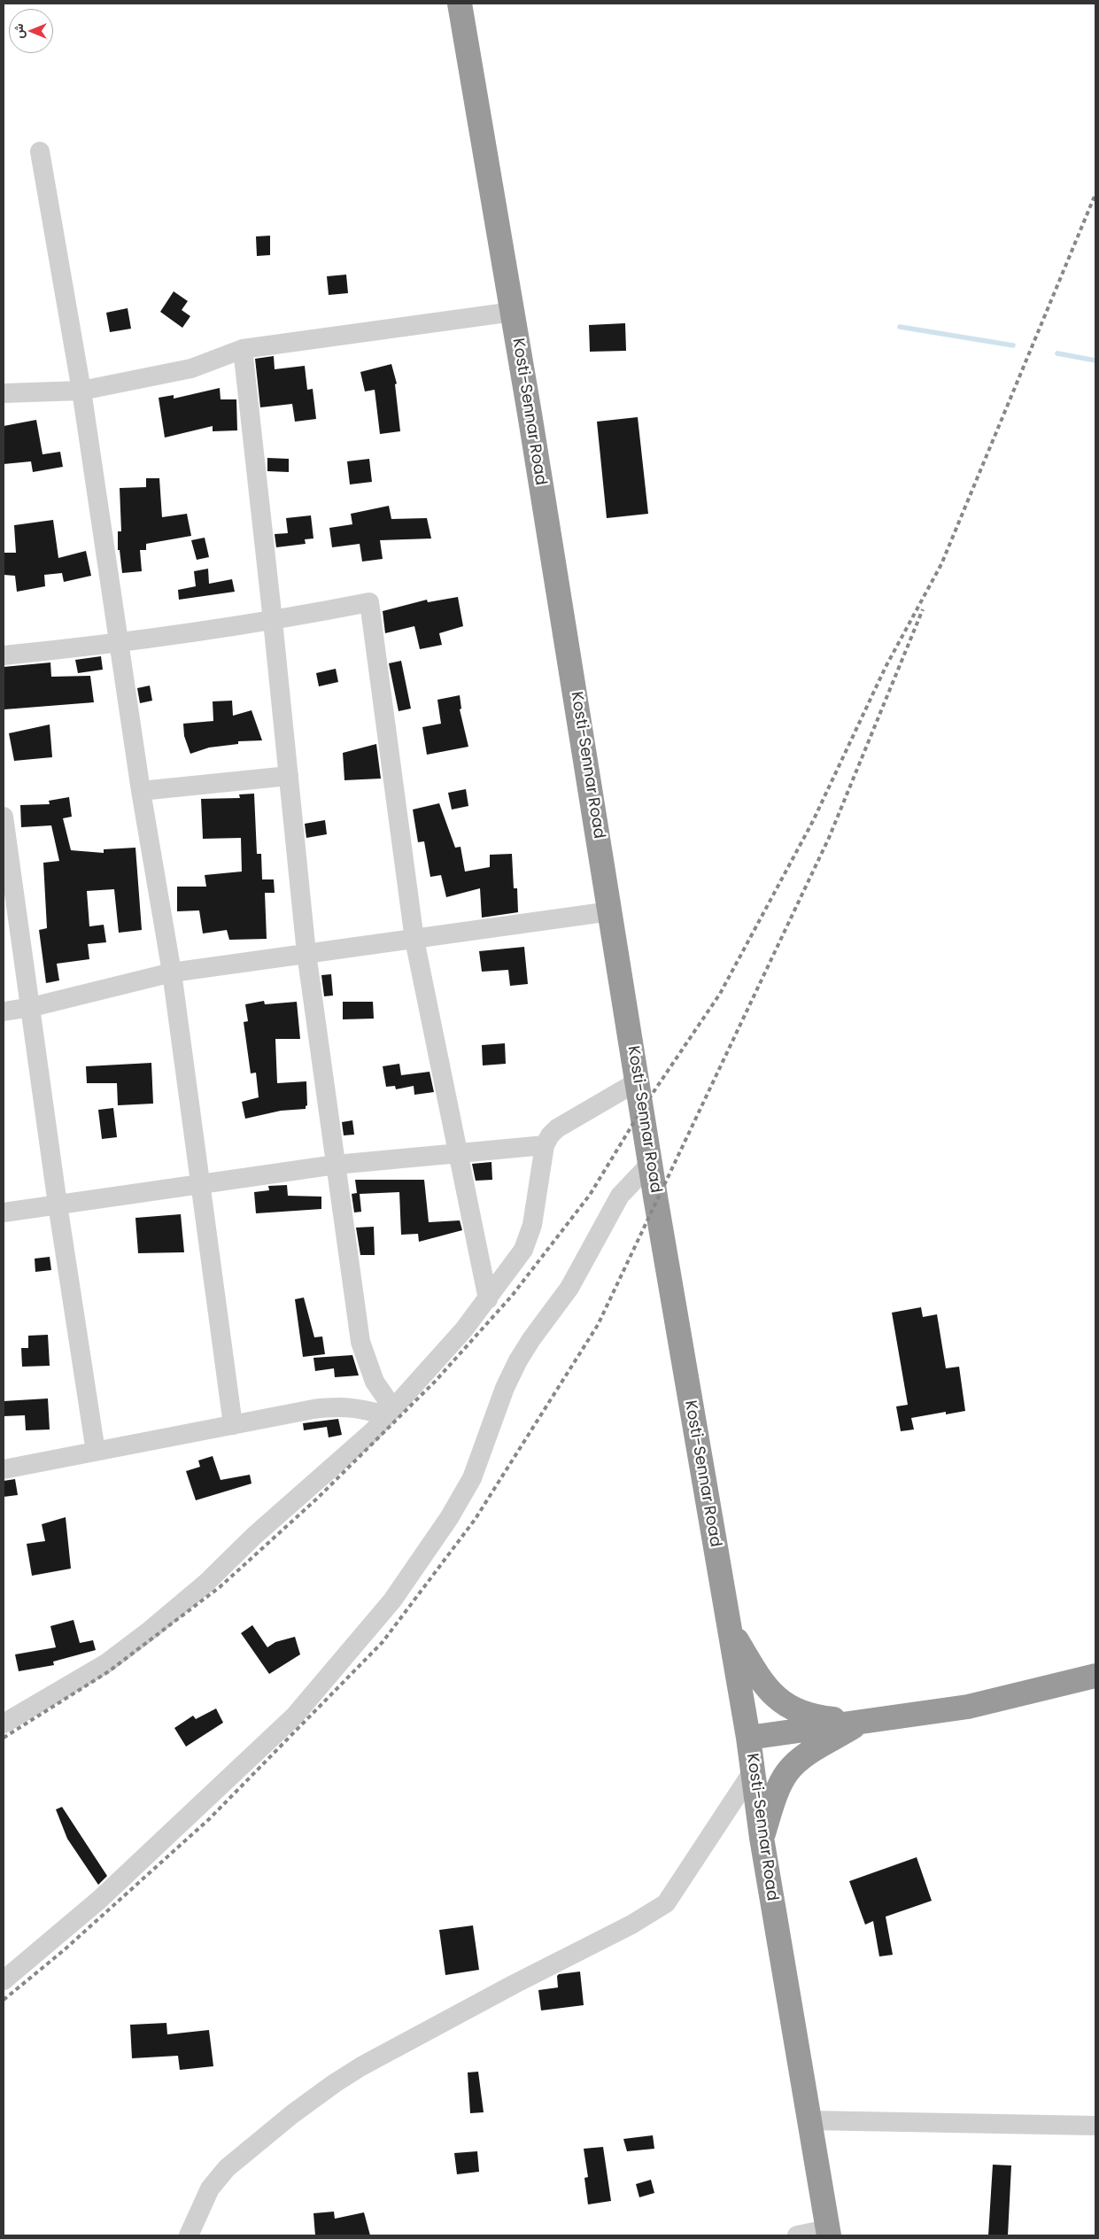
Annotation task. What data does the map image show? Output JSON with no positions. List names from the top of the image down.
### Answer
{
  "streets": {
    "highway": ["Kosti-Sennar Road"]
  },
  "north": "left"
}
